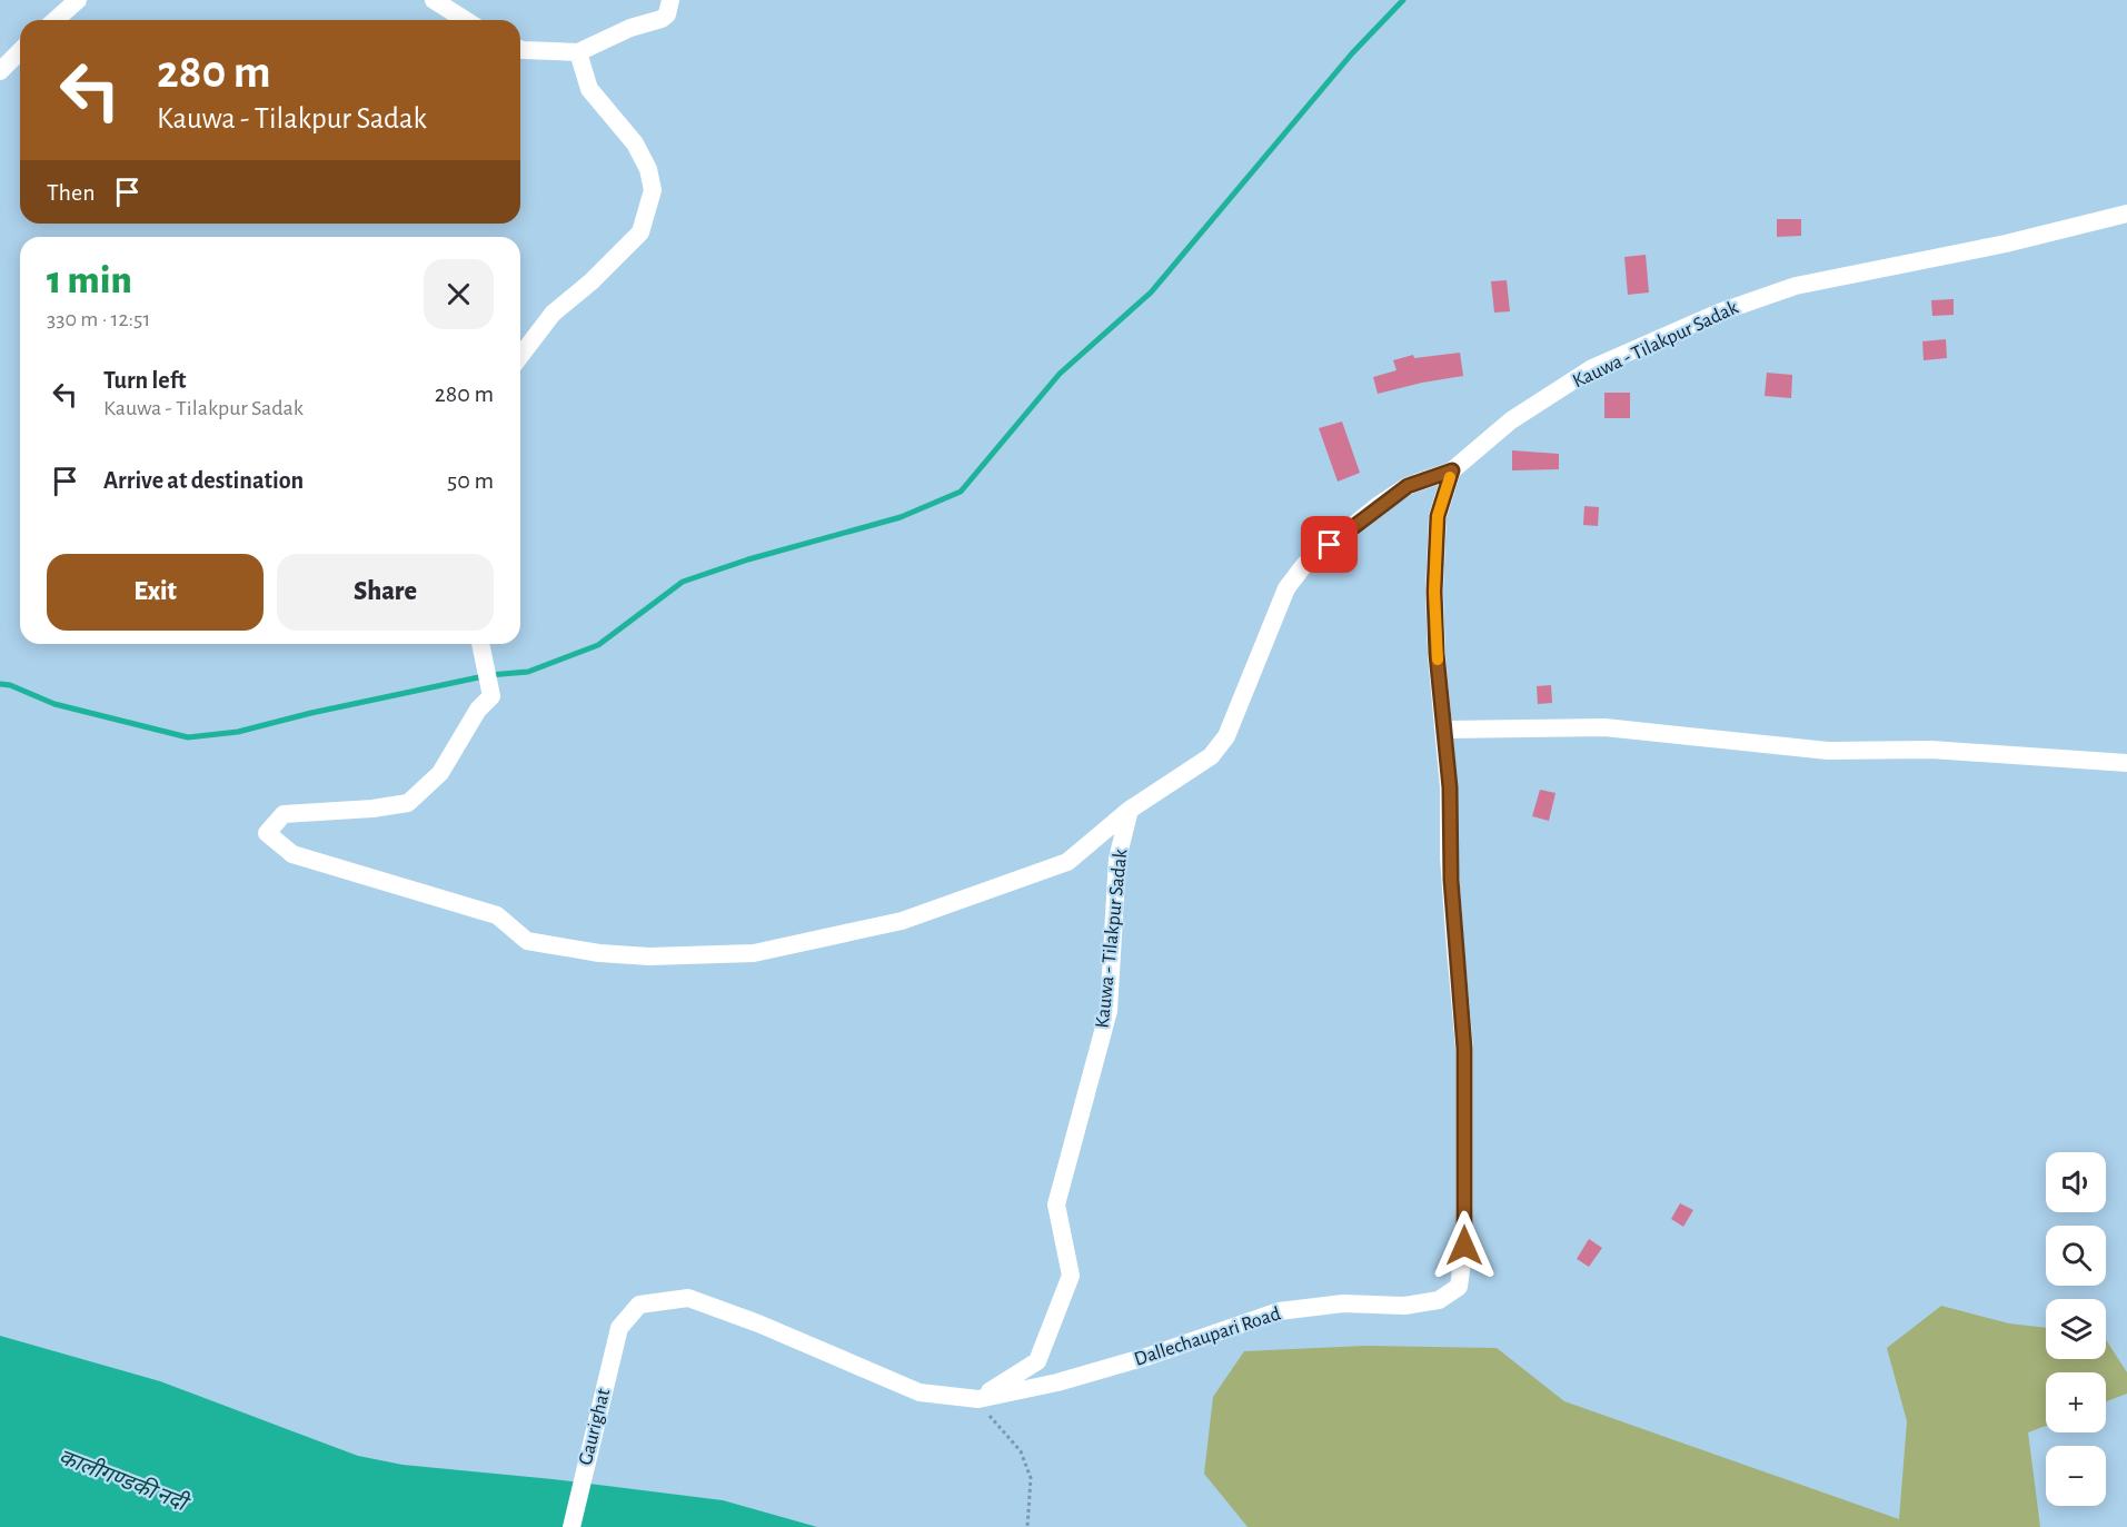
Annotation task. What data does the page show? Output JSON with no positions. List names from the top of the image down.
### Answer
{
  "streets": {
    "street": ["Kauwa - Tilakpur Sadak", "Dallechaupari Road", "Gaurighat"]
  },
  "crossings": [
    ["Kauwa - Tilakpur Sadak", "Dallechaupari Road"],
    ["Kauwa - Tilakpur Sadak", "Gaurighat"],
    ["Dallechaupari Road", "Gaurighat"]
  ],
  "water": ["कालीगण्डकी नदी"],
  "page": {
    "turn": ["280 m", "Kauwa - Tilakpur Sadak"],
    "then": "Then",
    "heading": ["1 min", "330 m · 12:51"],
    "list": [
      {
        "name": "Turn left",
        "note": "Kauwa - Tilakpur Sadak",
        "value": "280 m"
      },
      {
        "name": "Arrive at destination",
        "value": "50 m"
      }
    ],
    "buttons": ["Exit", "Share"],
    "map_buttons": ["+", "−"]
  }
}
